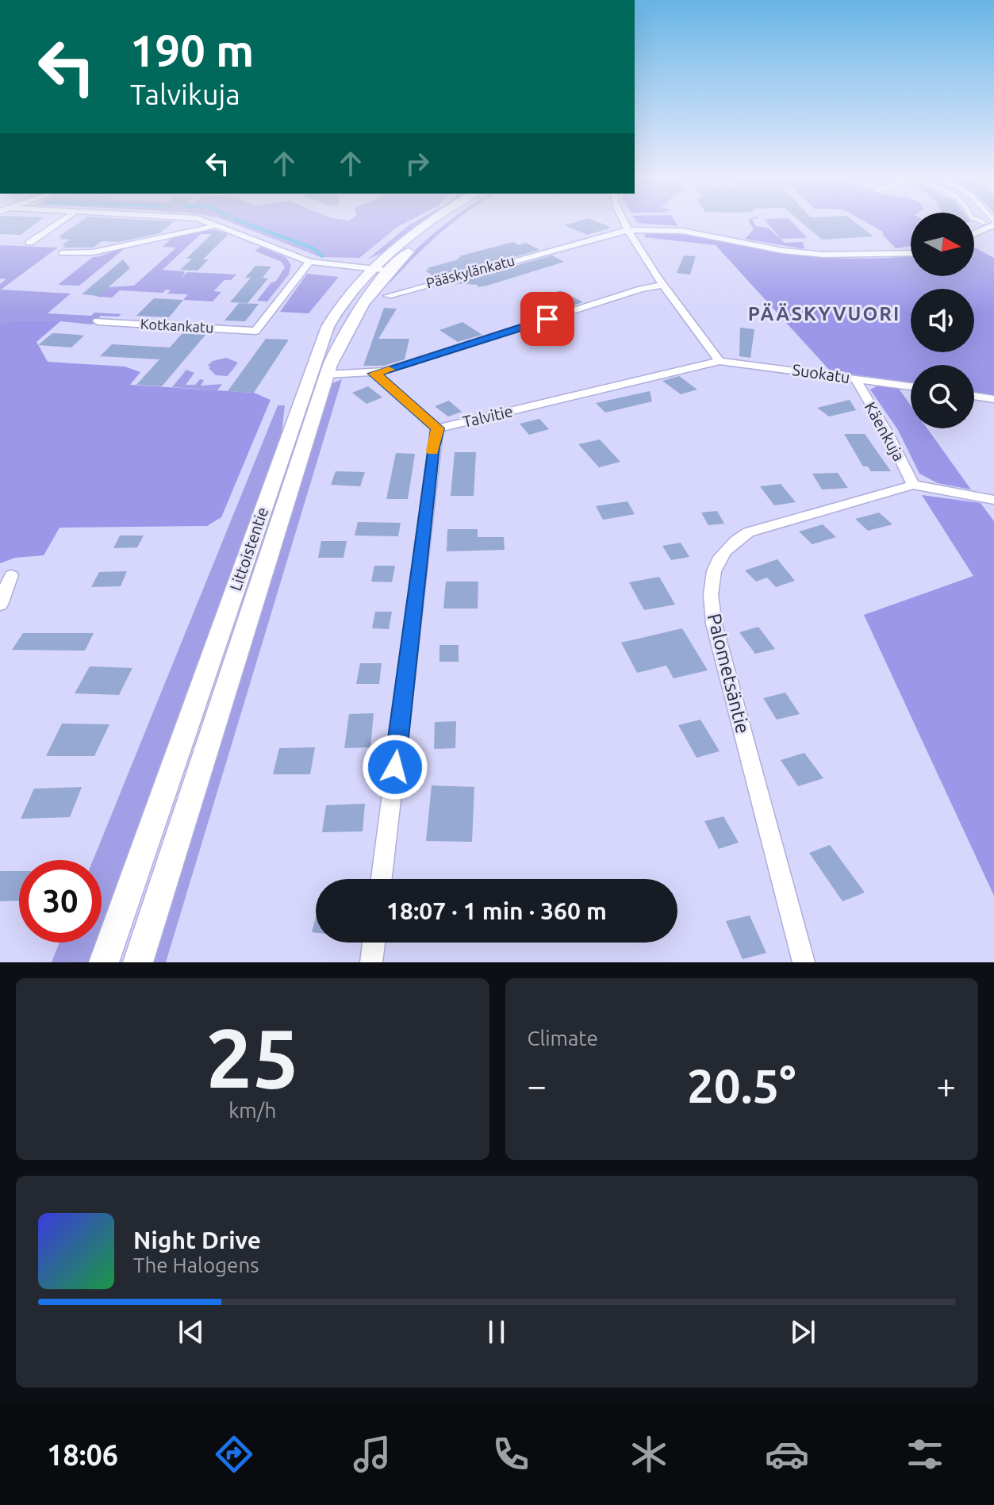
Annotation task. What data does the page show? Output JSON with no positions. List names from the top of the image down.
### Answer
{
  "streets": {
    "main road": ["Littoistentie"],
    "street": [
      "Pääskylänkatu",
      "Kotkankatu",
      "Suokatu",
      "Talvitie",
      "Käenkuja",
      "Palometsäntie"
    ]
  },
  "crossings": [
    ["Suokatu", "Talvitie"],
    ["Suokatu", "Käenkuja"],
    ["Käenkuja", "Palometsäntie"]
  ],
  "districts": ["PÄÄSKYVUORI"],
  "north": "right",
  "page": {
    "turn": ["190 m", "Talvikuja"],
    "limit": "30",
    "trip": "18:07 · 1 min · 360 m",
    "tile": [
      ["25", "km/h"],
      "Climate"
    ],
    "heat": ["−", "20.5°", "+"],
    "song": ["Night Drive", "The Halogens"],
    "tabs": "18:06"
  }
}
